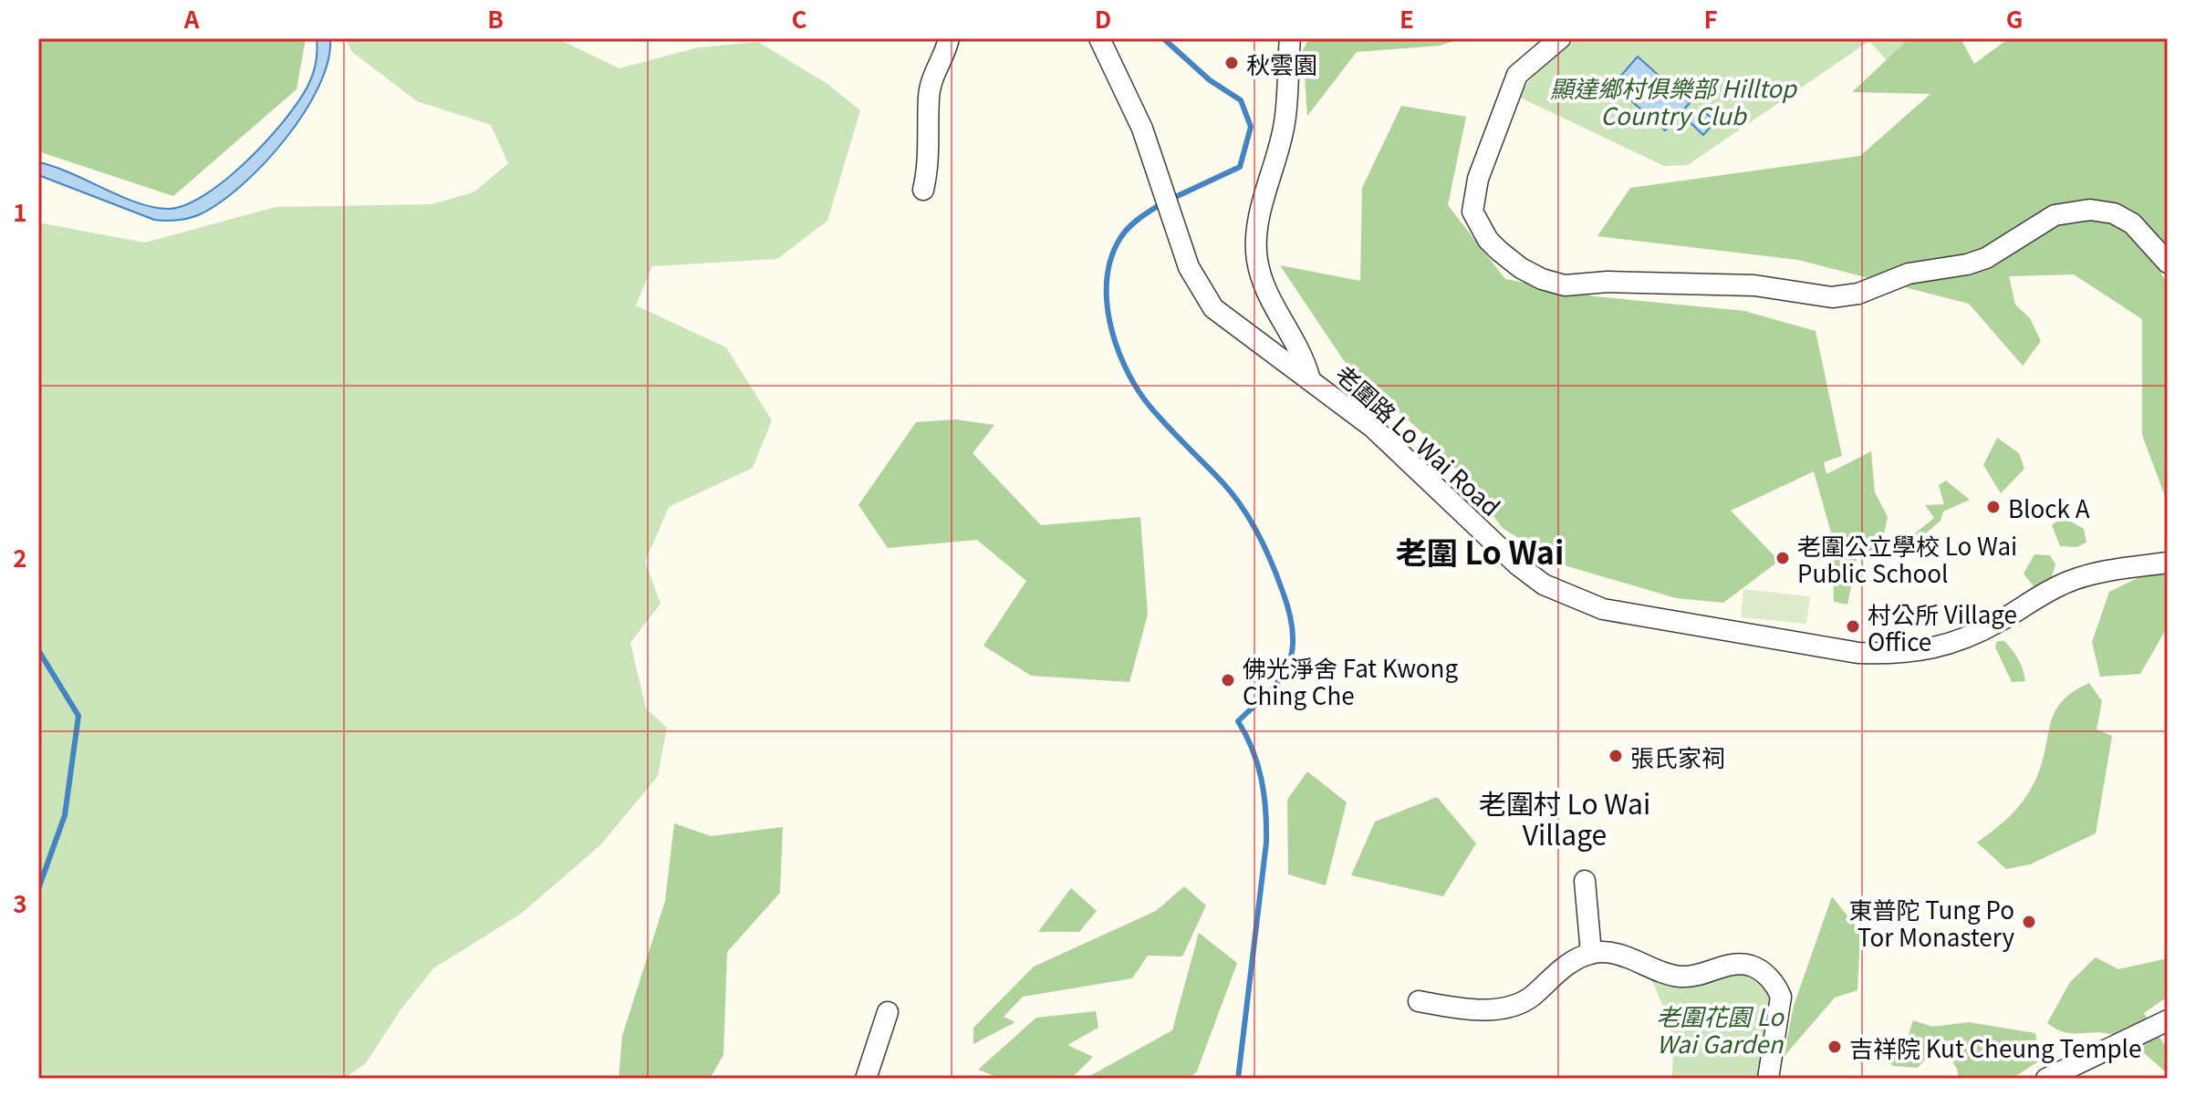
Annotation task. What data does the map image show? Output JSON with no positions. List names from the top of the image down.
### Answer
{
  "streets": {
    "street": ["老圍路 Lo Wai Road"]
  },
  "districts": ["老圍 Lo Wai", "老圍村 Lo Wai Village"],
  "parks": ["顯達鄉村俱樂部 Hilltop Country Club", "老圍花園 Lo Wai Garden"],
  "places": [
    "秋雲園",
    "Block A",
    "老圍公立學校 Lo Wai Public School",
    "村公所 Village Office",
    "佛光淨舍 Fat Kwong Ching Che",
    "張氏家祠",
    "東普陀 Tung Po Tor Monastery",
    "吉祥院 Kut Cheung Temple"
  ],
  "grid": {
    "columns": [
      "A",
      "B",
      "C",
      "D",
      "E",
      "F",
      "G"
    ],
    "rows": ["1", "2", "3"]
  }
}
